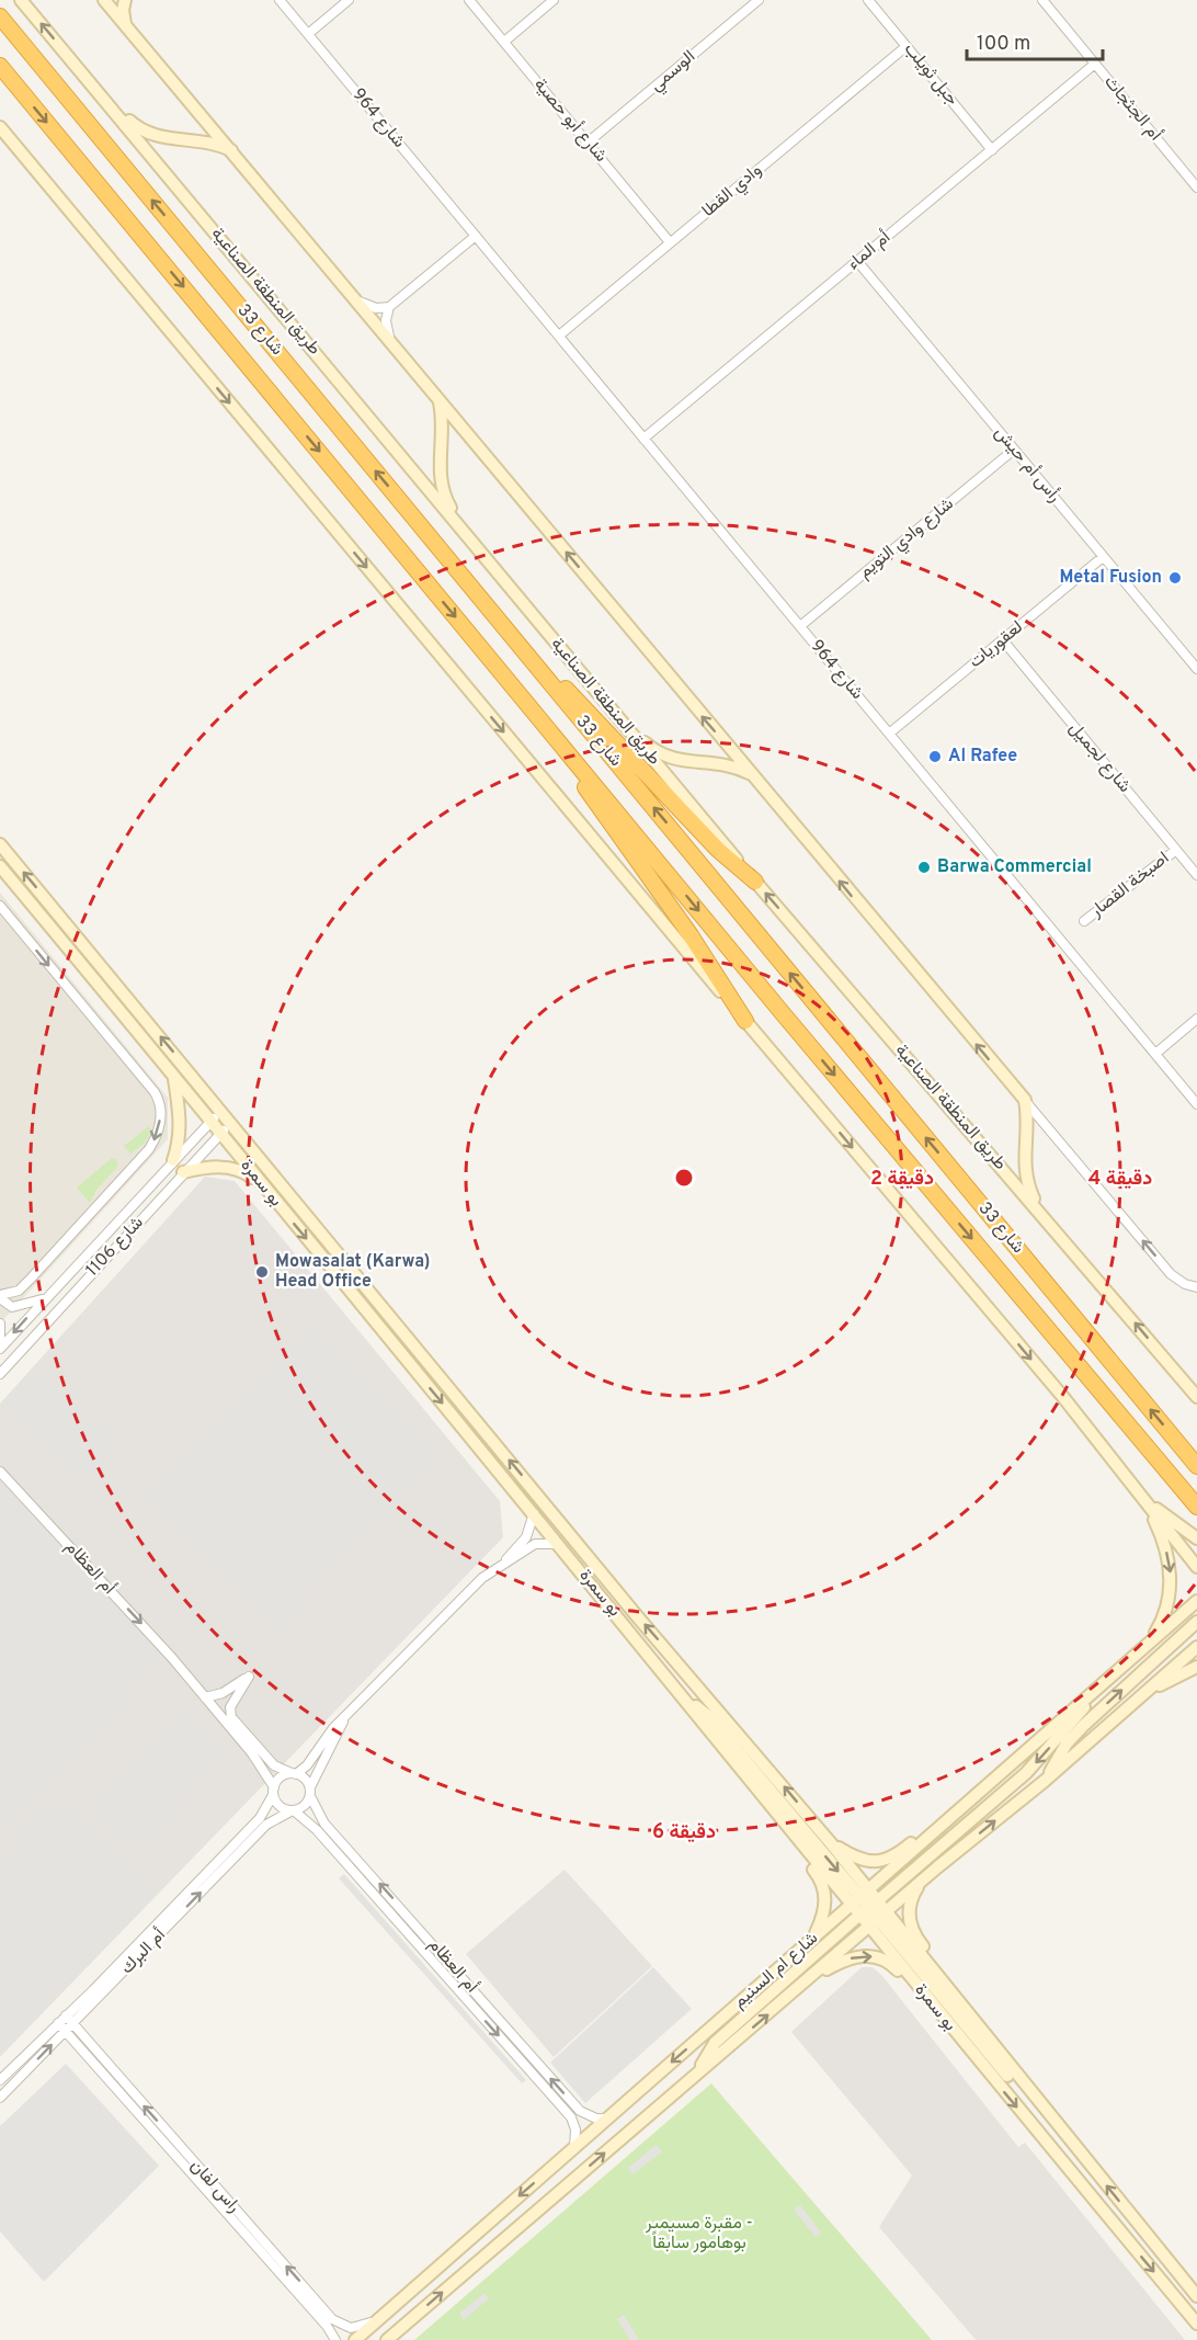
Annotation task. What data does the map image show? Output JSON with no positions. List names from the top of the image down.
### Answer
{
  "streets": {
    "highway": ["شارع 33"],
    "street": [
      "الوسمي",
      "جبل ثويلب",
      "أم الجثجاث",
      "شارع 964",
      "شارع أبو حصية",
      "وادي القطا",
      "أم الماء",
      "طريق المنطقة الصناعية",
      "رأس أم حيش",
      "شارع وادي التويم",
      "لعقوريات",
      "شارع لجميل",
      "اصبخة القصار",
      "بو سمرة",
      "شارع 1106",
      "أم العظام",
      "أم البرك",
      "شارع ام السنيم",
      "راس لفان"
    ]
  },
  "crossings": [
    ["الوسمي", "شارع أبو حصية"],
    ["جبل ثويلب", "وادي القطا"],
    ["جبل ثويلب", "أم الماء"],
    ["أم الجثجاث", "أم الماء"],
    ["شارع 964", "وادي القطا"],
    ["شارع 964", "أم الماء"],
    ["شارع 964", "شارع وادي التويم"],
    ["شارع 964", "لعقوريات"],
    ["شارع أبو حصية", "وادي القطا"],
    ["أم الماء", "رأس أم حيش"],
    ["رأس أم حيش", "شارع وادي التويم"],
    ["رأس أم حيش", "لعقوريات"],
    ["لعقوريات", "شارع لجميل"],
    ["شارع لجميل", "اصبخة القصار"],
    ["بو سمرة", "شارع 1106"],
    ["بو سمرة", "شارع ام السنيم"],
    ["أم العظام", "أم البرك"],
    ["أم العظام", "شارع ام السنيم"],
    ["أم البرك", "راس لفان"],
    ["شارع ام السنيم", "راس لفان"]
  ],
  "parks": ["مقبرة مسيمير - بوهامور سابقاً"],
  "places": [
    "Metal Fusion",
    "Al Rafee",
    "Barwa Commercial",
    "Mowasalat (Karwa) Head Office"
  ],
  "scale_bar": "100 m",
  "rings": ["2 دقيقة", "4 دقيقة", "6 دقيقة"]
}
